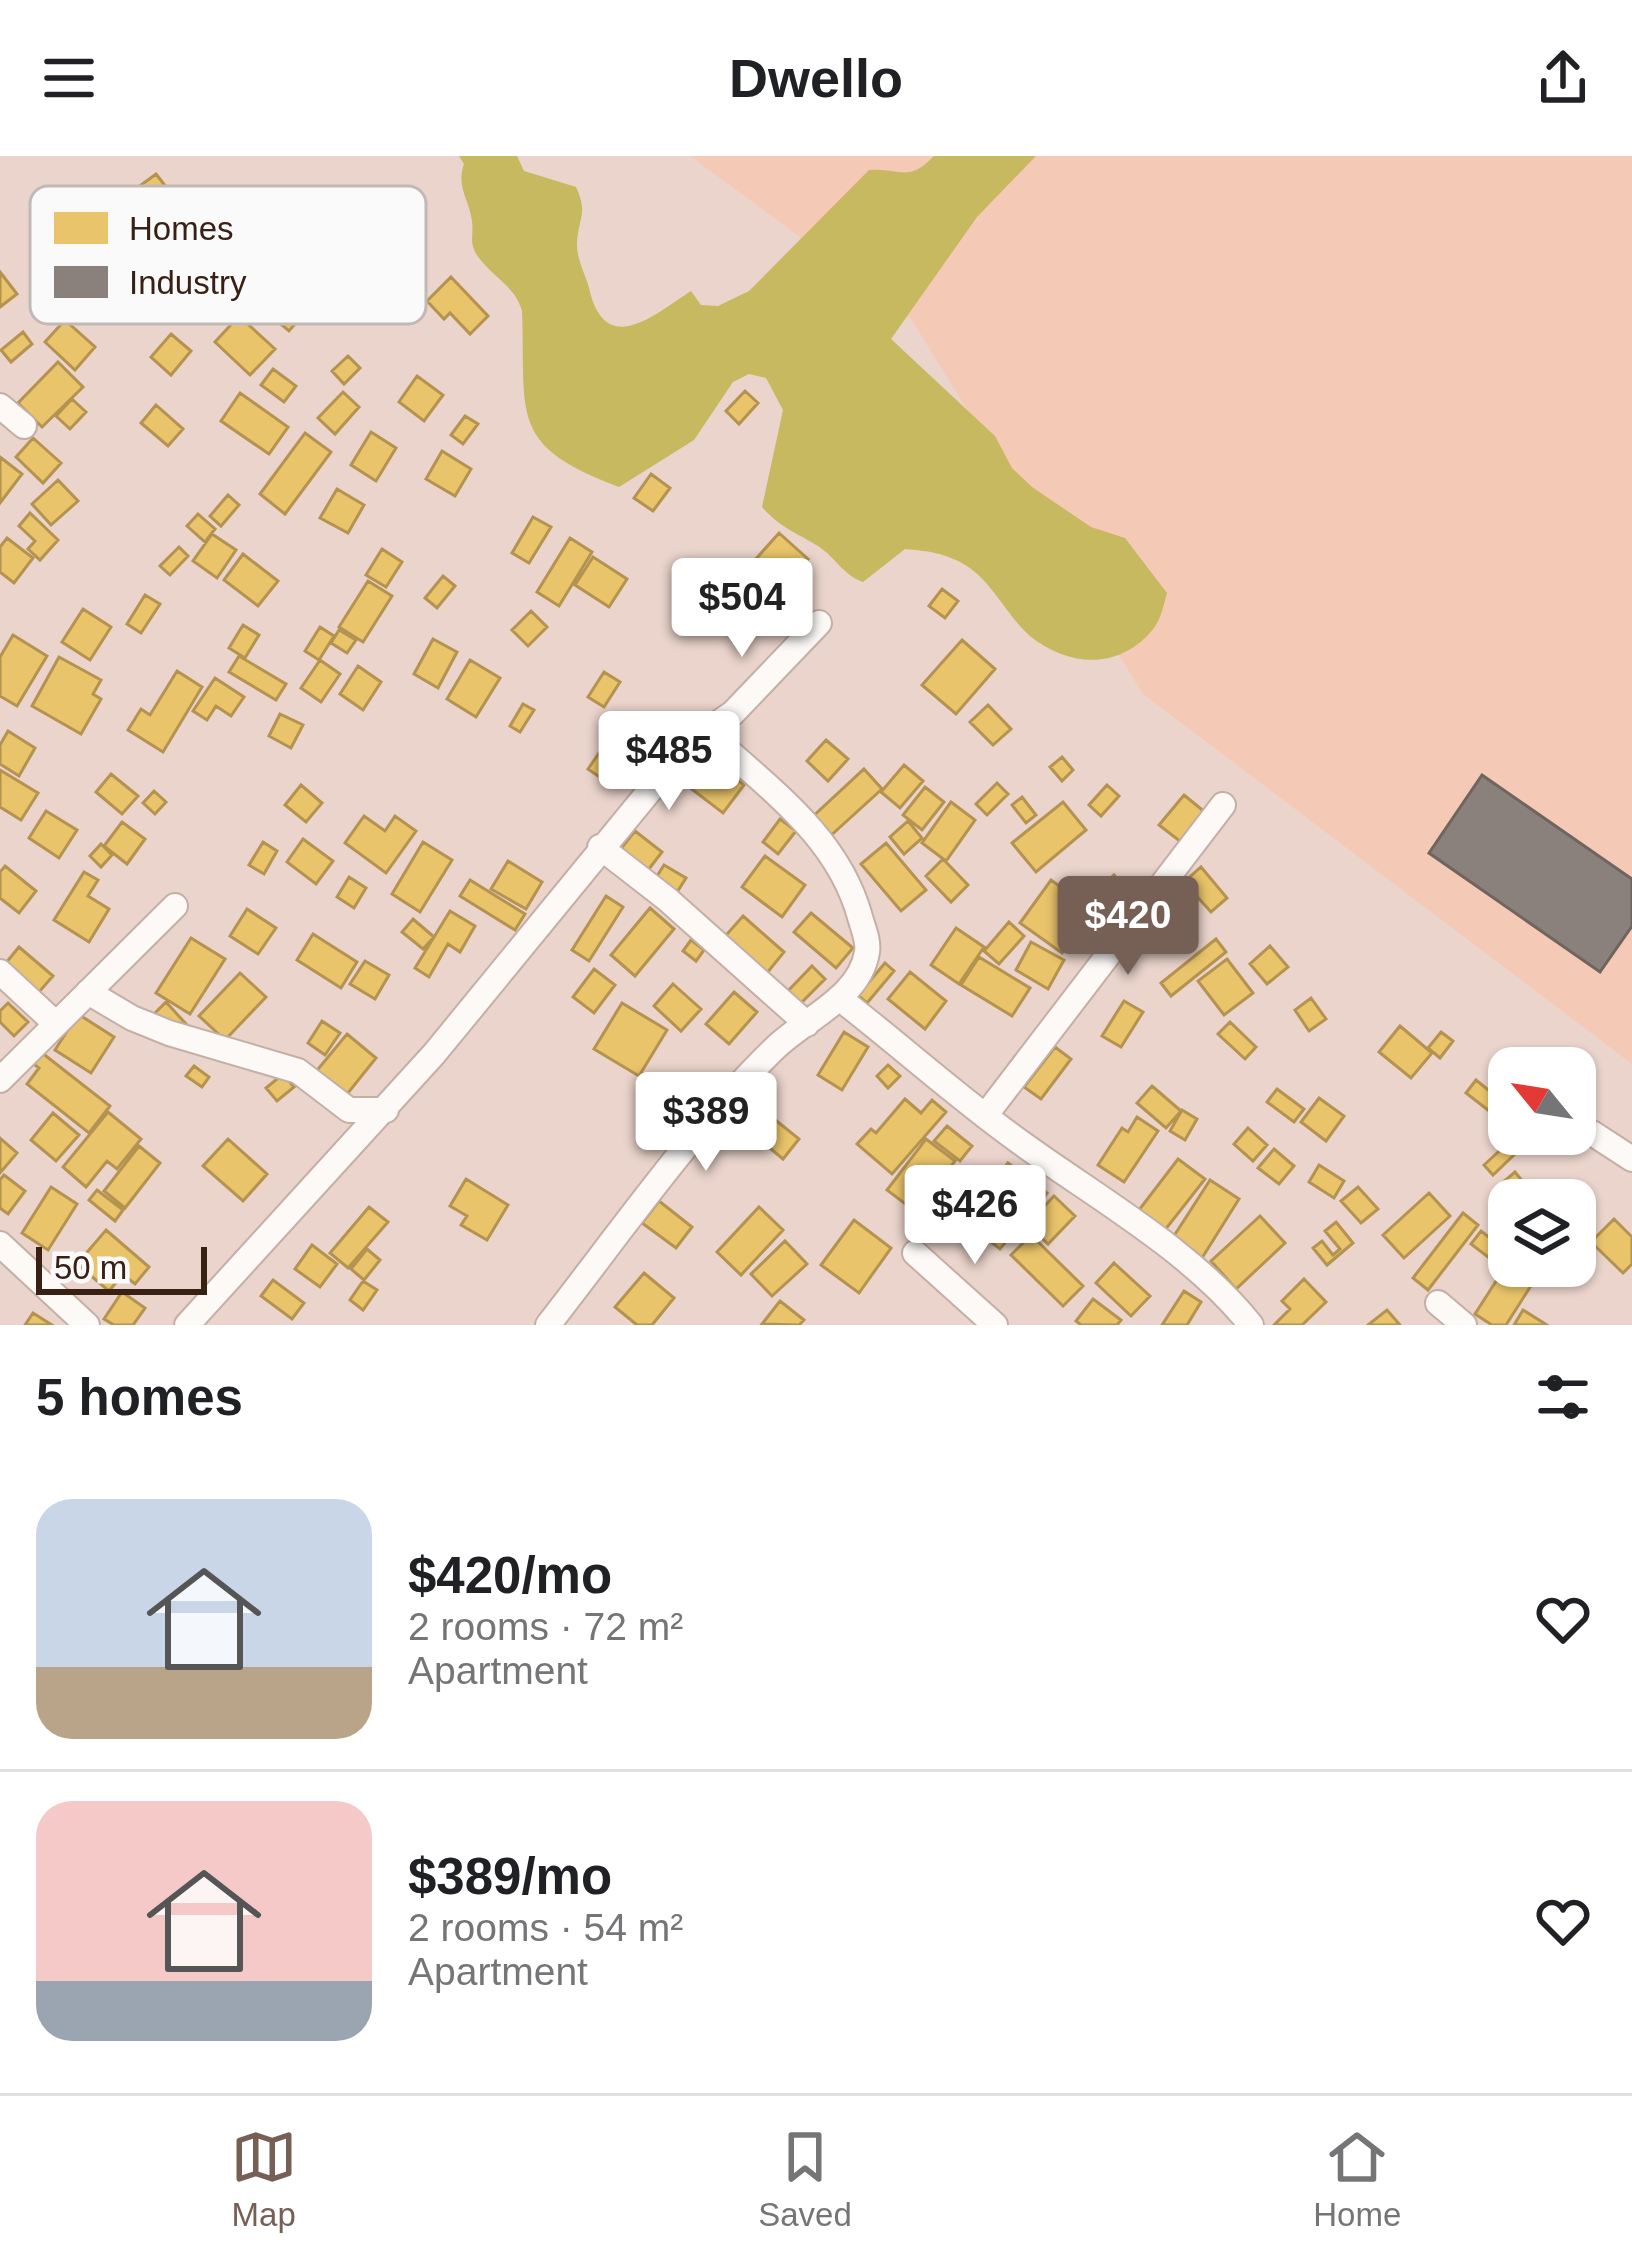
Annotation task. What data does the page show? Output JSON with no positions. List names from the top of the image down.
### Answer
{
  "legend": ["Homes", "Industry"],
  "scale_bar": "50 m",
  "north": "top left",
  "page": {
    "header": "Dwello",
    "price": [
      "$504",
      "$485",
      "$420",
      "$389",
      "$426"
    ],
    "scale": "50 m",
    "heading": "5 homes",
    "list": [
      {
        "name": "$420/mo",
        "note": "2 rooms · 72 m² · Apartment"
      },
      {
        "name": "$389/mo",
        "note": "2 rooms · 54 m² · Apartment"
      }
    ],
    "tabs": ["Map", "Saved", "Home"]
  }
}
